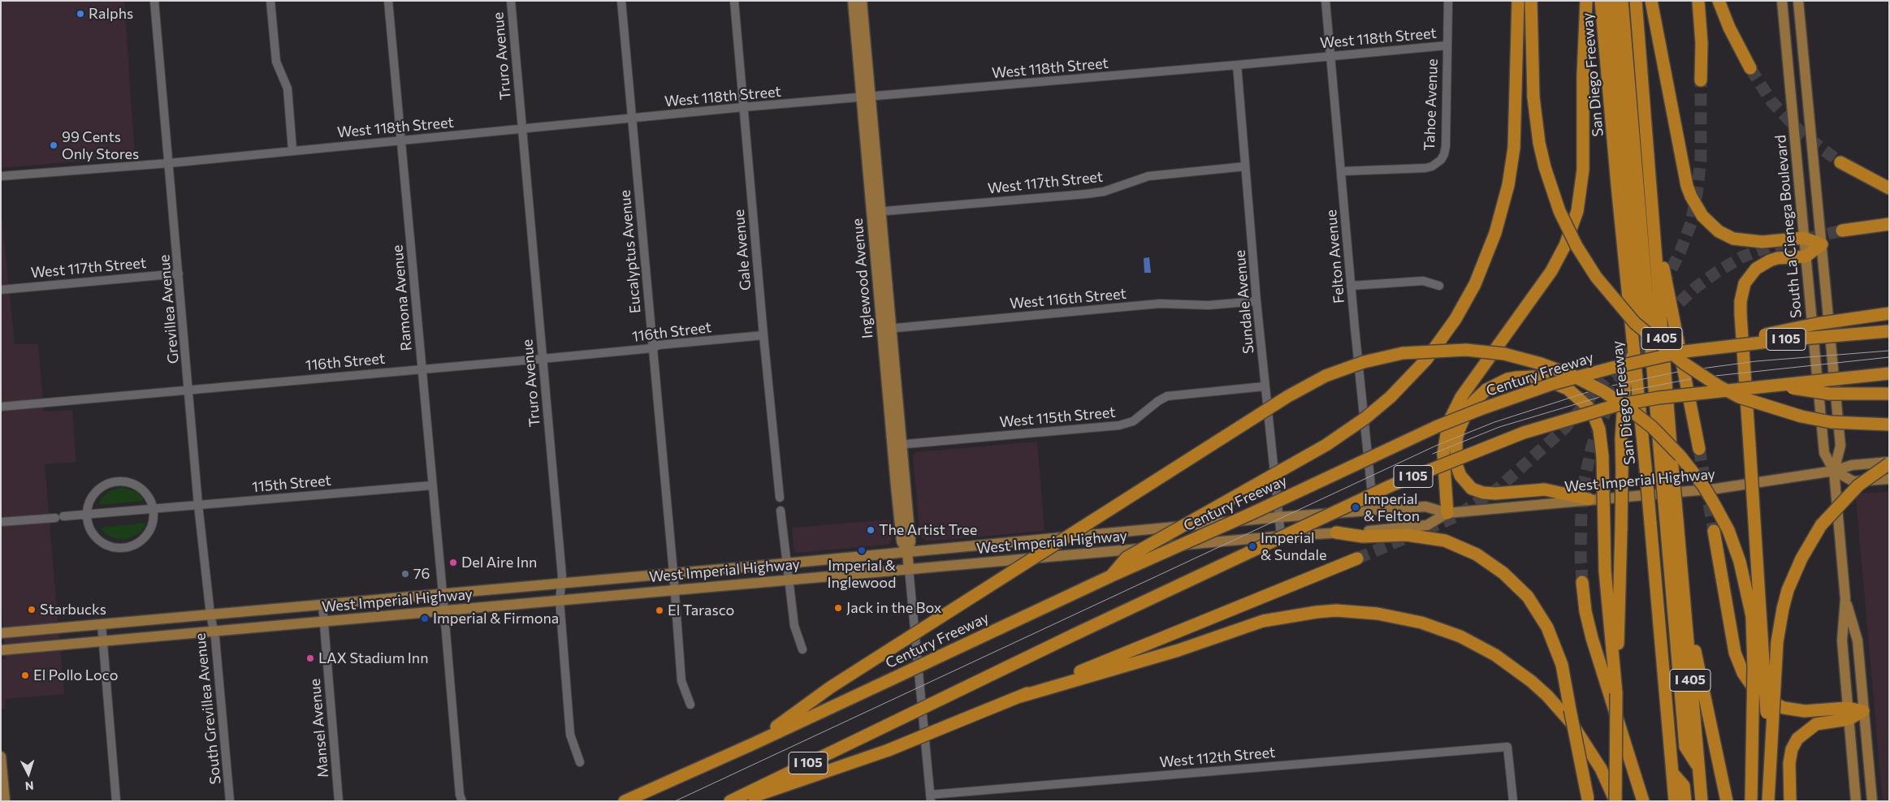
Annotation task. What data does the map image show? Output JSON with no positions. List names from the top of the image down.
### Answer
{
  "streets": {
    "highway": [
      "San Diego Freeway",
      "I 405",
      "I 105",
      "Century Freeway"
    ],
    "main road": ["South La Cienega Boulevard", "Inglewood Avenue", "West Imperial Highway"],
    "street": [
      "West 118th Street",
      "Truro Avenue",
      "Tahoe Avenue",
      "West 117th Street",
      "Gale Avenue",
      "Eucalyptus Avenue",
      "Felton Avenue",
      "Ramona Avenue",
      "West 116th Street",
      "Sundale Avenue",
      "Grevillea Avenue",
      "116th Street",
      "West 115th Street",
      "115th Street",
      "South Grevillea Avenue",
      "Mansel Avenue",
      "West 112th Street"
    ]
  },
  "crossings": [
    ["West 118th Street", "Truro Avenue"],
    ["West 118th Street", "Tahoe Avenue"],
    ["West 118th Street", "Gale Avenue"],
    ["West 118th Street", "Eucalyptus Avenue"],
    ["West 118th Street", "Felton Avenue"],
    ["West 118th Street", "Inglewood Avenue"],
    ["West 118th Street", "Ramona Avenue"],
    ["West 118th Street", "Sundale Avenue"],
    ["West 118th Street", "Grevillea Avenue"],
    ["Truro Avenue", "116th Street"],
    ["Truro Avenue", "West Imperial Highway"],
    ["Tahoe Avenue", "Felton Avenue"],
    ["West 117th Street", "Inglewood Avenue"],
    ["West 117th Street", "Sundale Avenue"],
    ["West 117th Street", "Grevillea Avenue"],
    ["South La Cienega Boulevard", "West Imperial Highway"],
    ["Gale Avenue", "116th Street"],
    ["Eucalyptus Avenue", "116th Street"],
    ["Eucalyptus Avenue", "West Imperial Highway"],
    ["Felton Avenue", "West Imperial Highway"],
    ["Inglewood Avenue", "West 116th Street"],
    ["Inglewood Avenue", "West 115th Street"],
    ["Inglewood Avenue", "West Imperial Highway"],
    ["Ramona Avenue", "116th Street"],
    ["Ramona Avenue", "West Imperial Highway"],
    ["Ramona Avenue", "115th Street"],
    ["West 116th Street", "Sundale Avenue"],
    ["Sundale Avenue", "West 115th Street"],
    ["Sundale Avenue", "West Imperial Highway"],
    ["Grevillea Avenue", "116th Street"],
    ["Grevillea Avenue", "West Imperial Highway"],
    ["Grevillea Avenue", "115th Street"],
    ["Grevillea Avenue", "South Grevillea Avenue"],
    ["West Imperial Highway", "South Grevillea Avenue"],
    ["West Imperial Highway", "Mansel Avenue"]
  ],
  "places": [
    "Ralphs",
    "99 Cents Only Stores",
    "Imperial & Felton",
    "The Artist Tree",
    "Imperial & Sundale",
    "Imperial & Inglewood",
    "Del Aire Inn",
    "76",
    "Jack in the Box",
    "Starbucks",
    "El Tarasco",
    "Imperial & Firmona",
    "LAX Stadium Inn",
    "El Pollo Loco"
  ],
  "north": "bottom"
}
